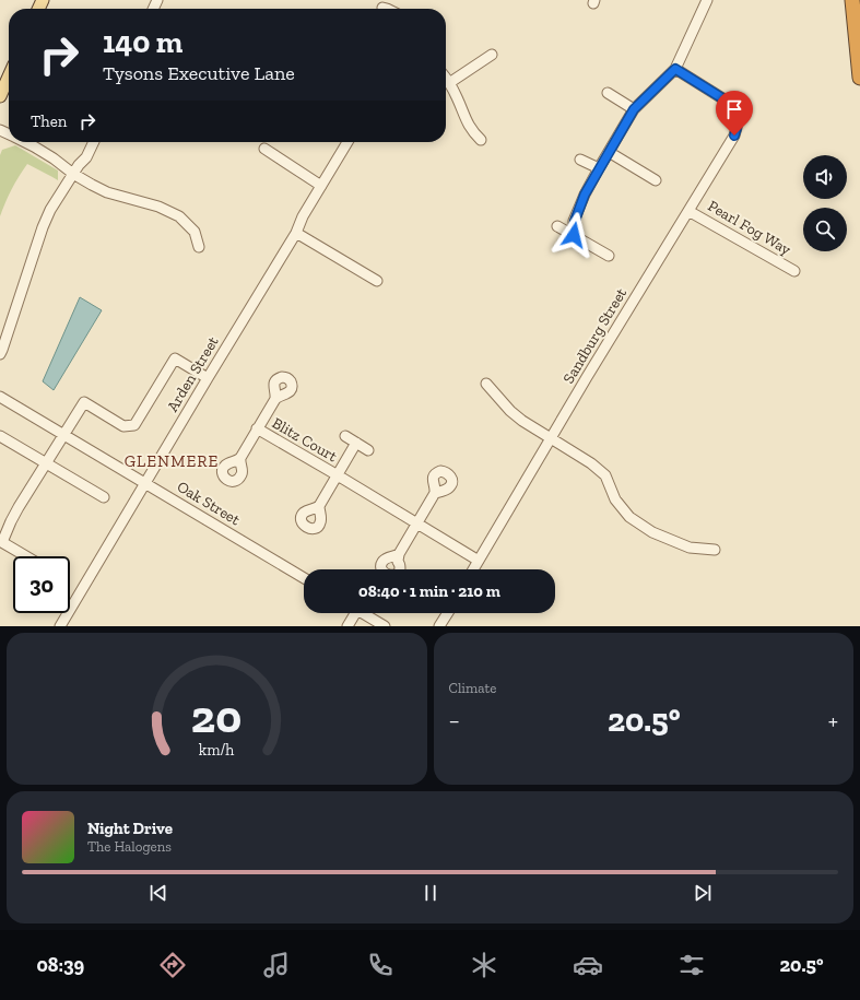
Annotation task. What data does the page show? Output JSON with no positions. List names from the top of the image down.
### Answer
{
  "streets": {
    "street": [
      "Pearl Fog Way",
      "Sandburg Street",
      "Arden Street",
      "Blitz Court",
      "Oak Street"
    ]
  },
  "crossings": [
    ["Pearl Fog Way", "Sandburg Street"],
    ["Sandburg Street", "Blitz Court"],
    ["Arden Street", "Oak Street"]
  ],
  "districts": ["GLENMERE"],
  "page": {
    "turn": ["140 m", "Tysons Executive Lane"],
    "then": "Then",
    "limit": "30",
    "trip": "08:40 · 1 min · 210 m",
    "tile": "Climate",
    "heat": ["−", "20.5°", "+"],
    "song": ["Night Drive", "The Halogens"],
    "tabs": ["08:39", "20.5°"],
    "gauge": ["20", "km/h"]
  }
}
